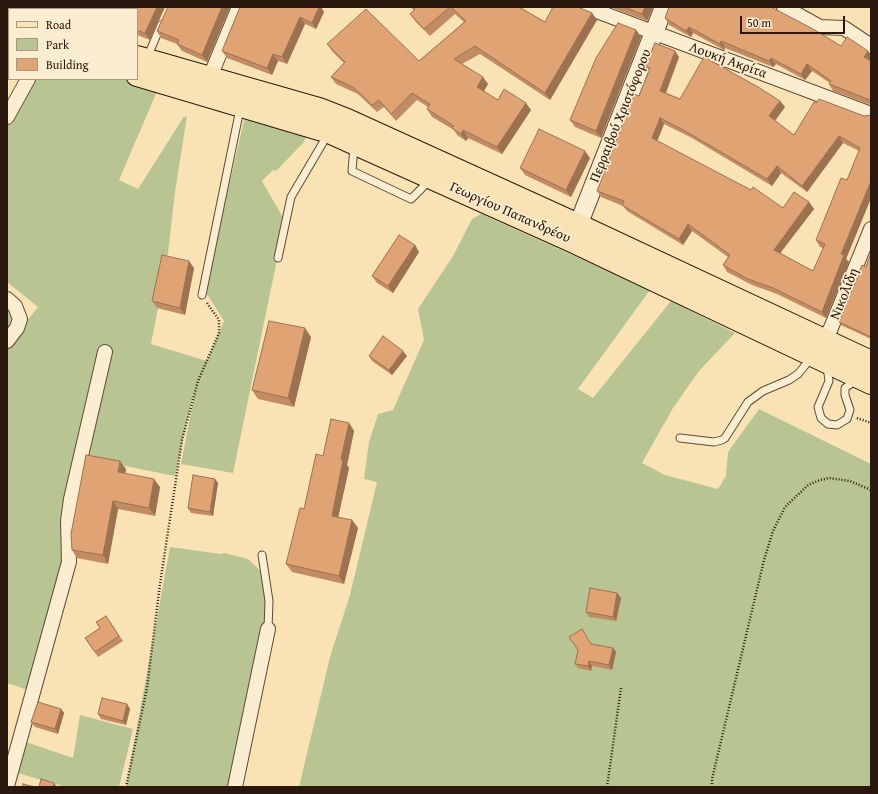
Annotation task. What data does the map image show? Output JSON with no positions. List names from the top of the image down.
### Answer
{
  "streets": {
    "main road": ["Γεωργίου Παπανδρέου"],
    "street": ["Λουκή Ακρίτα", "Περραιβού Χριστόφορου", "Νικολίδη"]
  },
  "crossings": [
    ["Λουκή Ακρίτα", "Περραιβού Χριστόφορου"],
    ["Περραιβού Χριστόφορου", "Γεωργίου Παπανδρέου"],
    ["Γεωργίου Παπανδρέου", "Νικολίδη"]
  ],
  "legend": ["Road", "Park", "Building"],
  "scale_bar": "50 m"
}
